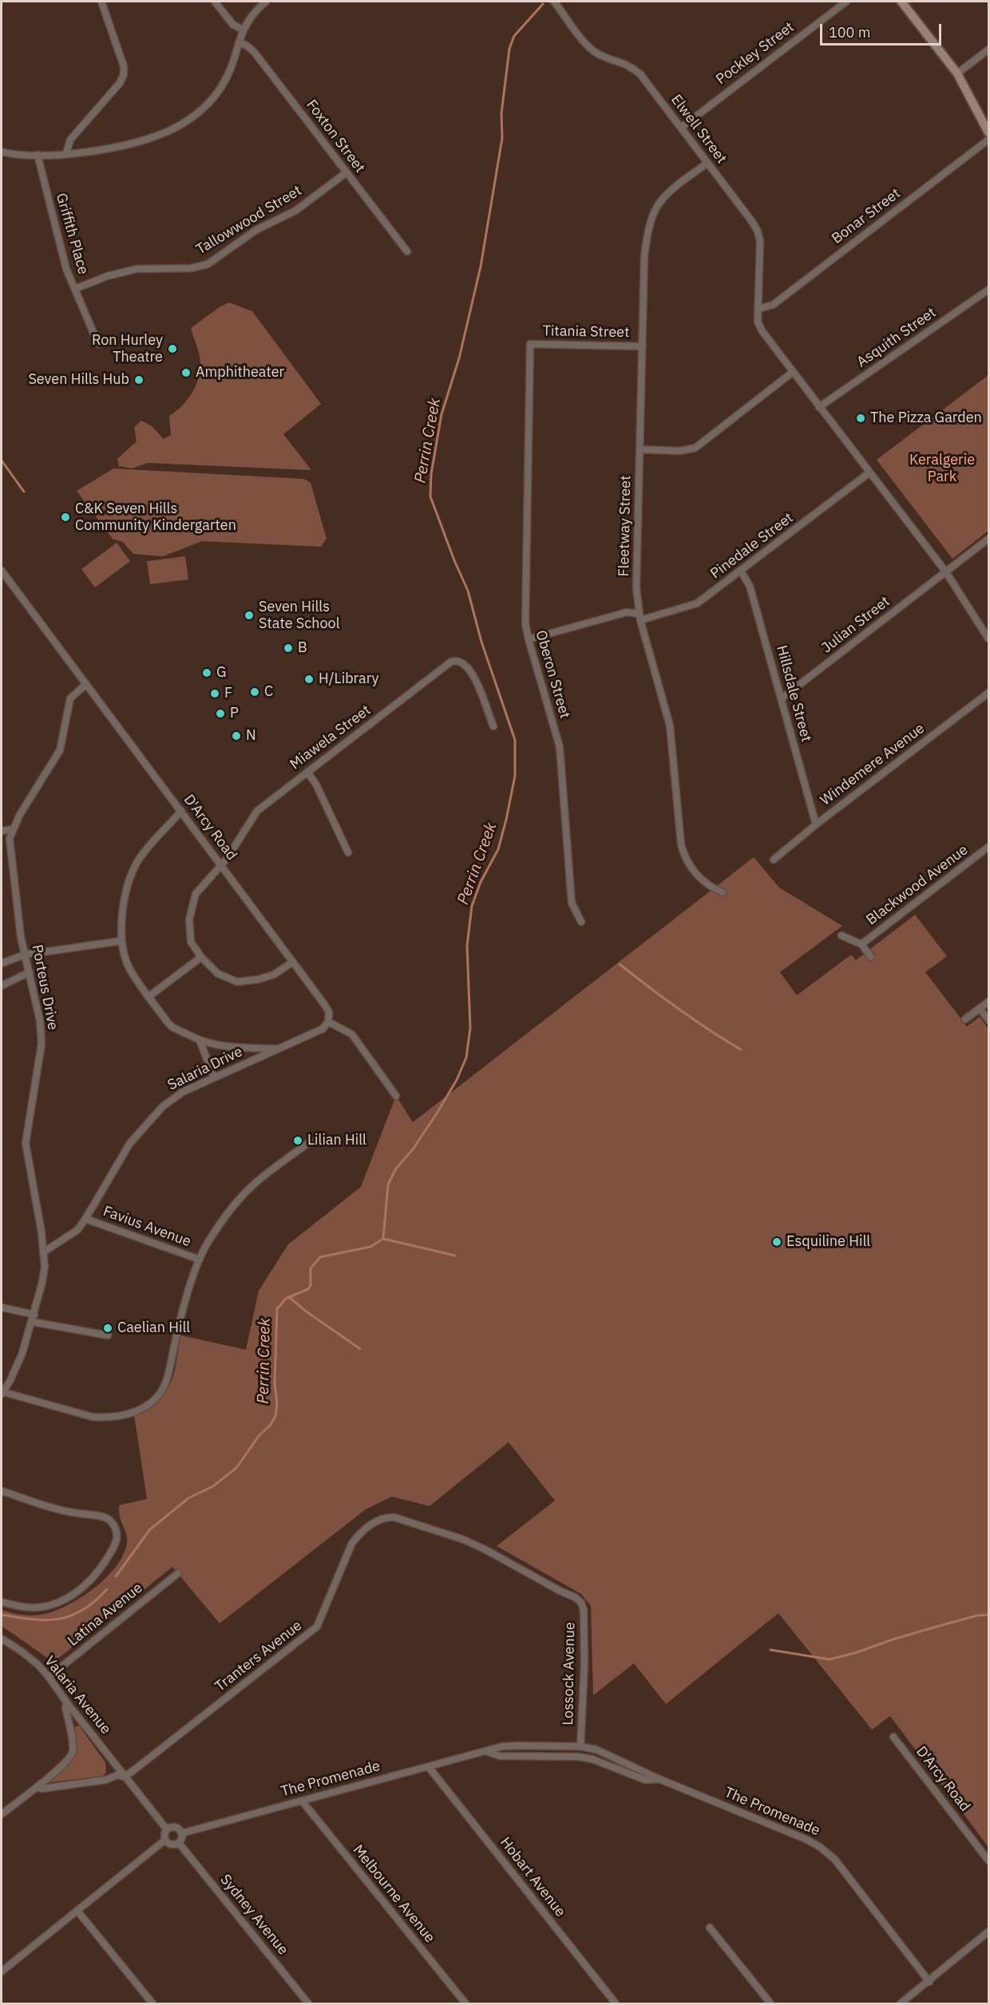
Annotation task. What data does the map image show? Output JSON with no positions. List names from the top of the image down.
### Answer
{
  "streets": {
    "street": [
      "Pockley Street",
      "Elwell Street",
      "Foxton Street",
      "Bonar Street",
      "Tallowwood Street",
      "Griffith Place",
      "Titania Street",
      "Asquith Street",
      "Fleetway Street",
      "Pinedale Street",
      "Julian Street",
      "Oberon Street",
      "Hillsdale Street",
      "Miawela Street",
      "Windemere Avenue",
      "D'Arcy Road",
      "Blackwood Avenue",
      "Porteus Drive",
      "Salaria Drive",
      "Favius Avenue",
      "Latina Avenue",
      "Tranters Avenue",
      "Lossock Avenue",
      "Valaria Avenue",
      "The Promenade",
      "Hobart Avenue",
      "Melbourne Avenue",
      "Sydney Avenue"
    ]
  },
  "crossings": [
    ["Pockley Street", "Elwell Street"],
    ["Elwell Street", "Bonar Street"],
    ["Elwell Street", "Asquith Street"],
    ["Elwell Street", "Fleetway Street"],
    ["Elwell Street", "Pinedale Street"],
    ["Elwell Street", "Julian Street"],
    ["Foxton Street", "Tallowwood Street"],
    ["Tallowwood Street", "Griffith Place"],
    ["Titania Street", "Fleetway Street"],
    ["Titania Street", "Oberon Street"],
    ["Fleetway Street", "Pinedale Street"],
    ["Pinedale Street", "Oberon Street"],
    ["Pinedale Street", "Hillsdale Street"],
    ["Julian Street", "Hillsdale Street"],
    ["Hillsdale Street", "Windemere Avenue"],
    ["Miawela Street", "D'Arcy Road"],
    ["D'Arcy Road", "Porteus Drive"],
    ["D'Arcy Road", "Salaria Drive"],
    ["Porteus Drive", "Salaria Drive"],
    ["Salaria Drive", "Favius Avenue"],
    ["Latina Avenue", "Valaria Avenue"],
    ["Tranters Avenue", "Lossock Avenue"],
    ["Tranters Avenue", "Valaria Avenue"],
    ["Lossock Avenue", "The Promenade"],
    ["The Promenade", "Hobart Avenue"],
    ["The Promenade", "Melbourne Avenue"],
    ["The Promenade", "Sydney Avenue"]
  ],
  "water": ["Perrin Creek"],
  "parks": ["Keralgerie Park"],
  "places": [
    "Ron Hurley Theatre",
    "Amphitheater",
    "Seven Hills Hub",
    "The Pizza Garden",
    "C&K Seven Hills Community Kindergarten",
    "Seven Hills State School",
    "B",
    "G",
    "H/Library",
    "C",
    "F",
    "P",
    "N",
    "Lilian Hill",
    "Esquiline Hill",
    "Caelian Hill"
  ],
  "scale_bar": "100 m"
}
